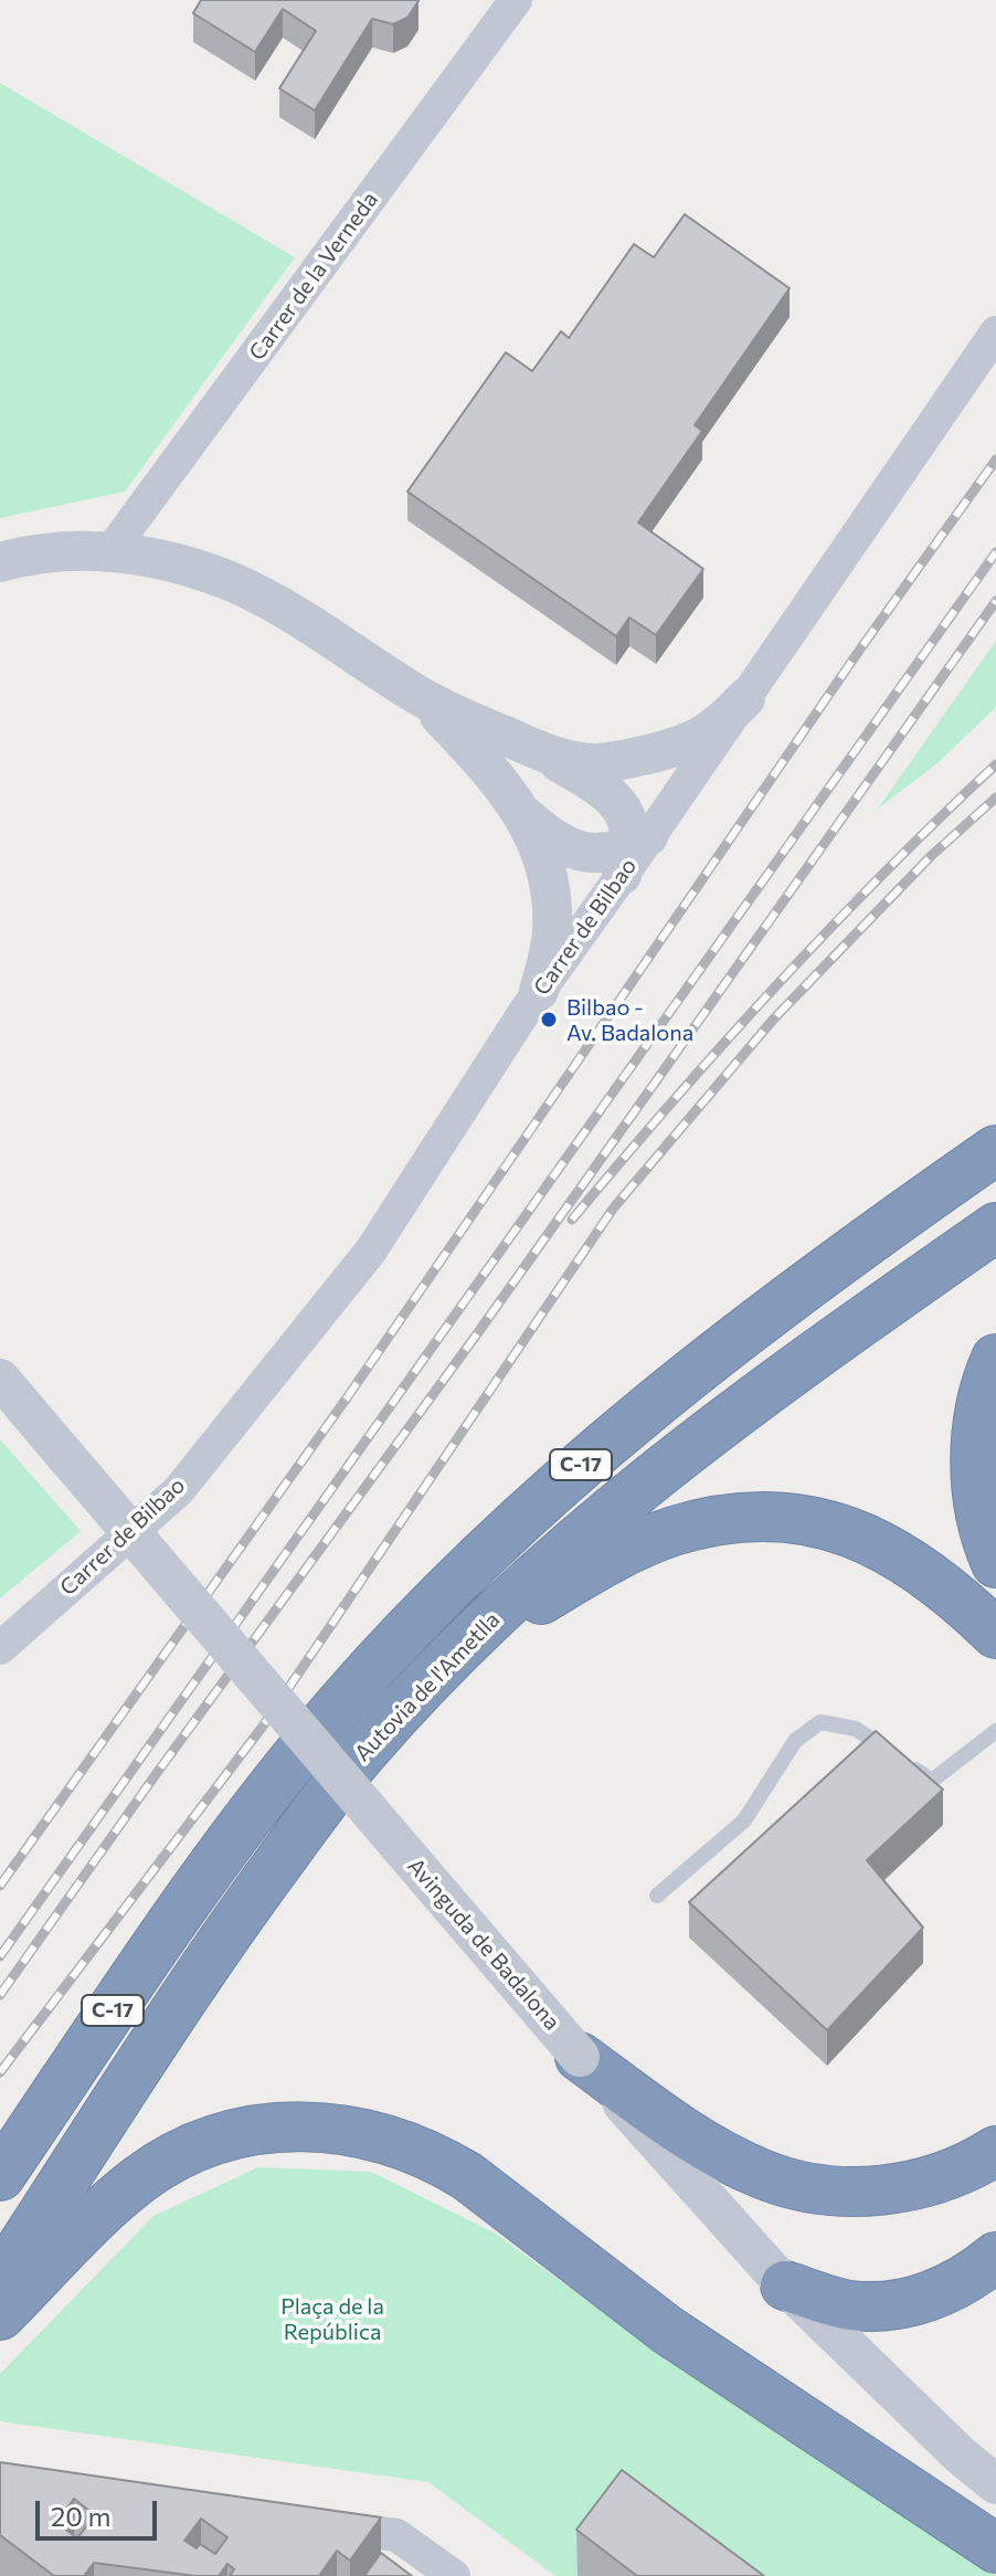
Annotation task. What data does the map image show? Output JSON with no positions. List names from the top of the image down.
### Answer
{
  "streets": {
    "highway": ["C-17", "Autovia de l'Ametlla"],
    "street": ["Carrer de la Verneda", "Carrer de Bilbao", "Avinguda de Badalona"]
  },
  "parks": ["Plaça de la República"],
  "places": ["Bilbao - Av. Badalona"],
  "scale_bar": "20 m"
}
